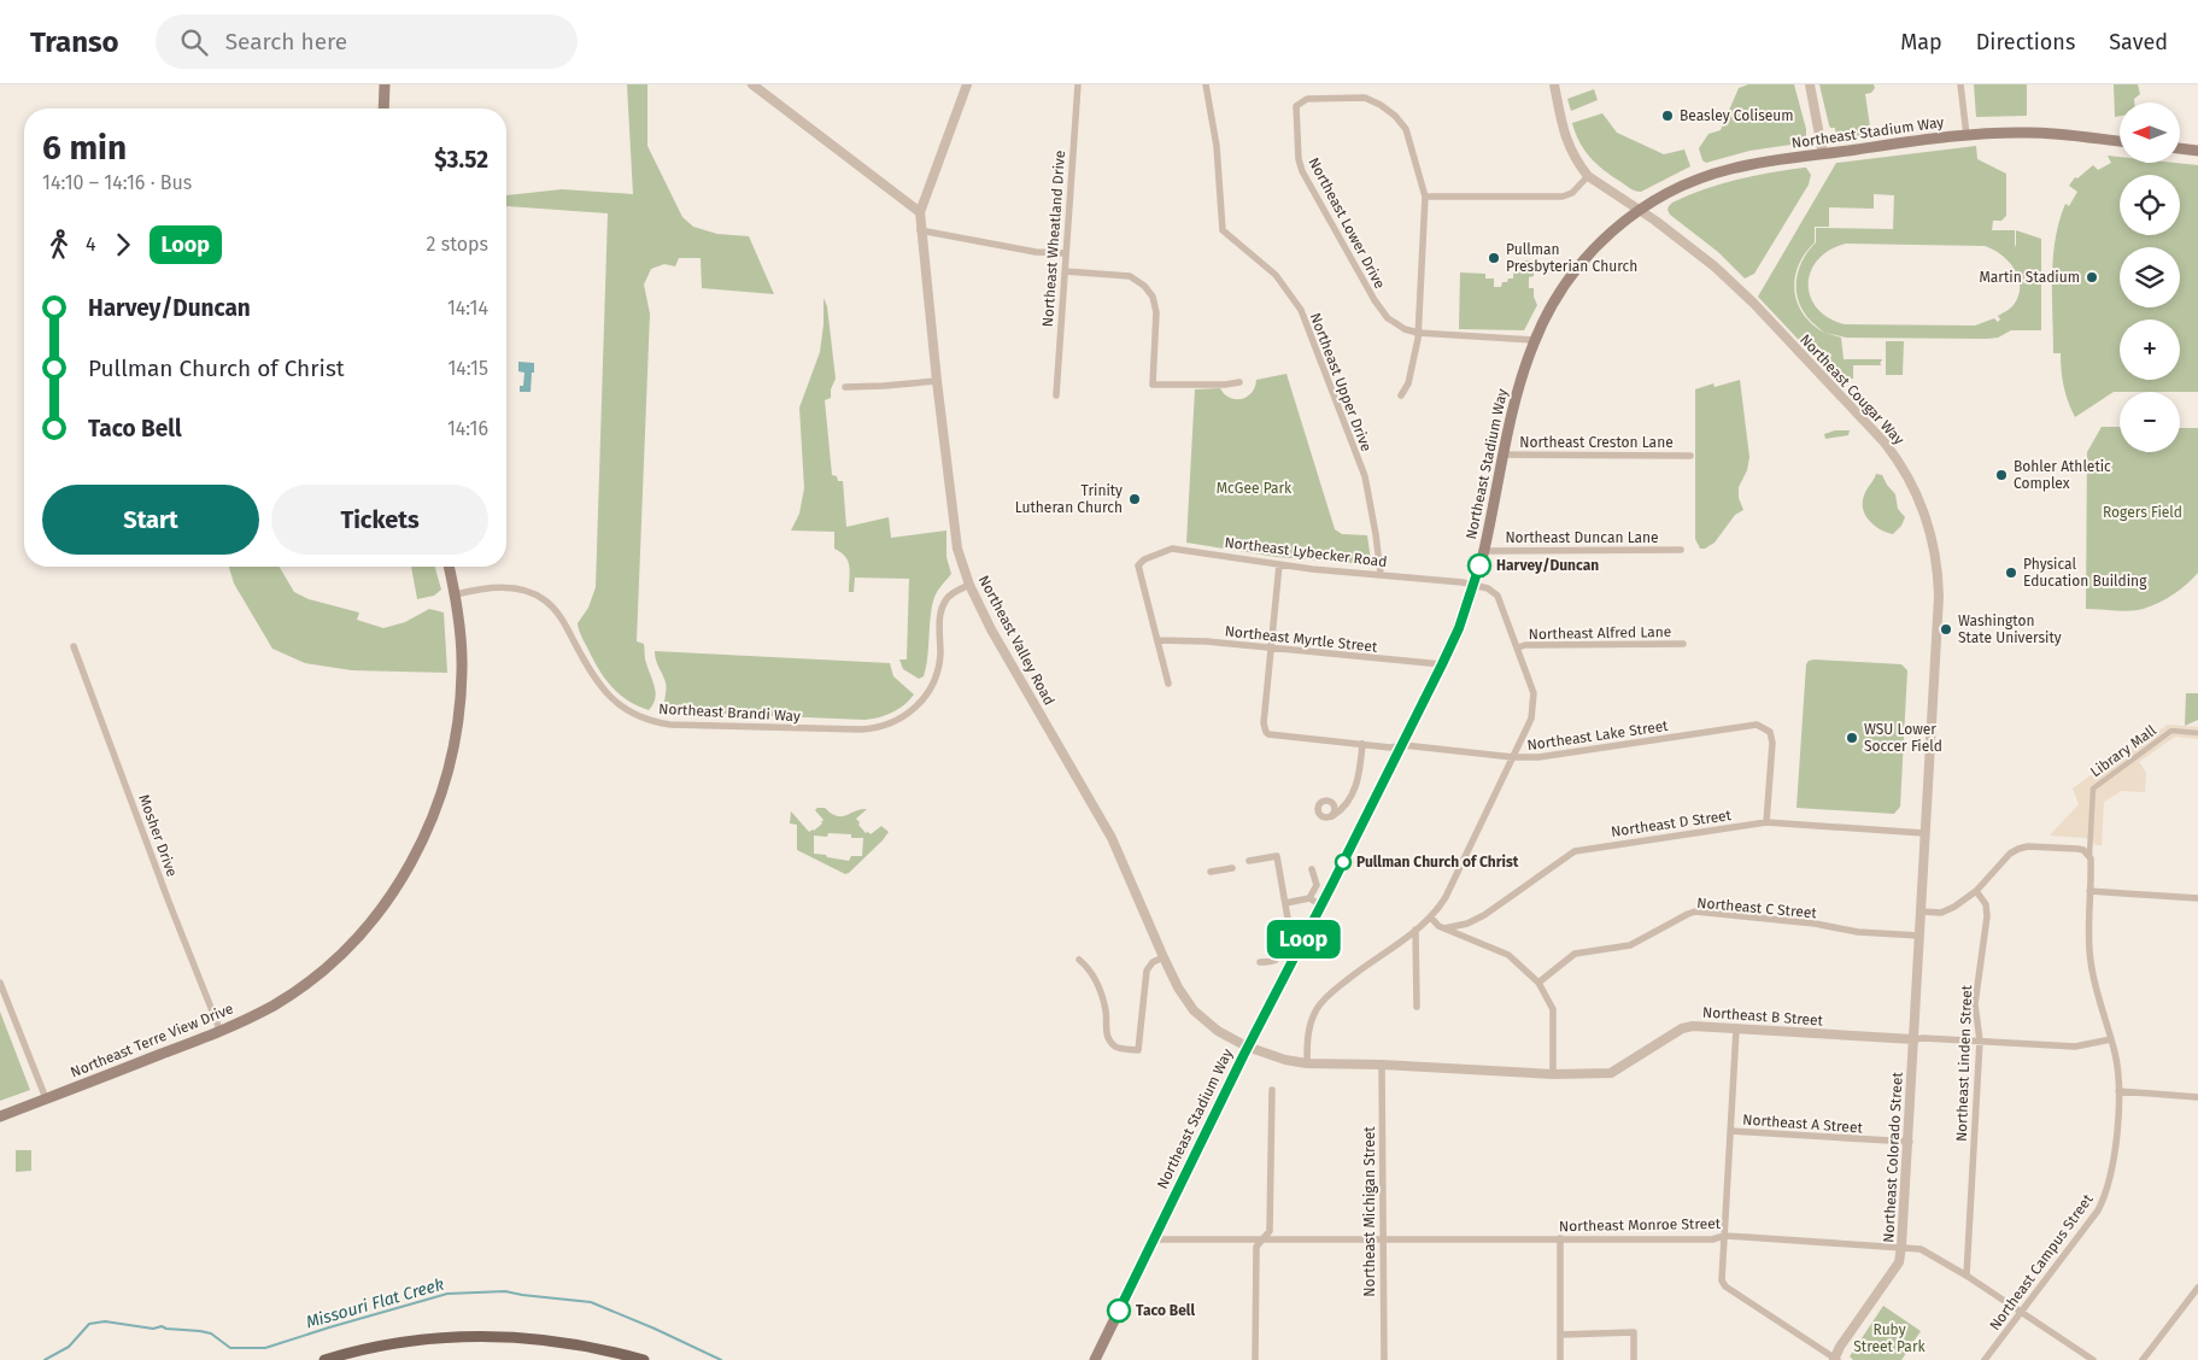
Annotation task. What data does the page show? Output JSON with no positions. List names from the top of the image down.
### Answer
{
  "streets": {
    "main road": ["Northeast Stadium Way", "Northeast Terre View Drive"],
    "street": [
      "Northeast Lower Drive",
      "Northeast Wheatland Drive",
      "Northeast Upper Drive",
      "Northeast Cougar Way",
      "Northeast Creston Lane",
      "Northeast Duncan Lane",
      "Northeast Lybecker Road",
      "Northeast Alfred Lane",
      "Northeast Myrtle Street",
      "Northeast Valley Road",
      "Northeast Brandi Way",
      "Northeast Lake Street",
      "Library Mall",
      "Northeast D Street",
      "Mosher Drive",
      "Northeast C Street",
      "Northeast B Street",
      "Northeast Linden Street",
      "Northeast A Street",
      "Northeast Colorado Street",
      "Northeast Michigan Street",
      "Northeast Monroe Street",
      "Northeast Campus Street"
    ]
  },
  "crossings": [
    ["Northeast Stadium Way", "Northeast Lower Drive"],
    ["Northeast Stadium Way", "Northeast Cougar Way"],
    ["Northeast Stadium Way", "Northeast Creston Lane"],
    ["Northeast Stadium Way", "Northeast Duncan Lane"],
    ["Northeast Stadium Way", "Northeast Lybecker Road"],
    ["Northeast Stadium Way", "Northeast Myrtle Street"],
    ["Northeast Stadium Way", "Northeast Valley Road"],
    ["Northeast Stadium Way", "Northeast Lake Street"],
    ["Northeast Stadium Way", "Northeast B Street"],
    ["Northeast Stadium Way", "Northeast Monroe Street"],
    ["Northeast Upper Drive", "Northeast Lybecker Road"],
    ["Northeast Cougar Way", "Northeast D Street"],
    ["Northeast Cougar Way", "Northeast C Street"],
    ["Northeast Cougar Way", "Northeast Colorado Street"],
    ["Northeast Lybecker Road", "Northeast Myrtle Street"],
    ["Northeast Myrtle Street", "Northeast Lake Street"],
    ["Northeast Valley Road", "Northeast Brandi Way"],
    ["Northeast Valley Road", "Northeast B Street"],
    ["Northeast Brandi Way", "Northeast Terre View Drive"],
    ["Northeast Lake Street", "Northeast D Street"],
    ["Library Mall", "Northeast Campus Street"],
    ["Mosher Drive", "Northeast Terre View Drive"],
    ["Northeast C Street", "Northeast Colorado Street"],
    ["Northeast B Street", "Northeast Linden Street"],
    ["Northeast B Street", "Northeast Colorado Street"],
    ["Northeast B Street", "Northeast Michigan Street"],
    ["Northeast B Street", "Northeast Campus Street"],
    ["Northeast Linden Street", "Northeast Monroe Street"],
    ["Northeast A Street", "Northeast Colorado Street"],
    ["Northeast Colorado Street", "Northeast Monroe Street"],
    ["Northeast Michigan Street", "Northeast Monroe Street"],
    ["Northeast Monroe Street", "Northeast Campus Street"]
  ],
  "water": ["Missouri Flat Creek"],
  "parks": ["McGee Park", "Rogers Field", "Ruby Street Park"],
  "places": [
    "Beasley Coliseum",
    "Pullman Presbyterian Church",
    "Martin Stadium",
    "Bohler Athletic Complex",
    "Trinity Lutheran Church",
    "Harvey/Duncan",
    "Physical Education Building",
    "Washington State University",
    "WSU Lower Soccer Field",
    "Pullman Church of Christ",
    "Taco Bell"
  ],
  "lines": ["bus line Loop"],
  "north": "left",
  "page": {
    "header": "Transo",
    "search": "Search here",
    "nav": ["Map", "Directions", "Saved"],
    "on_map": "Loop",
    "map_buttons": ["+", "−"],
    "heading": ["6 min", "14:10 – 14:16 · Bus", "$3.52"],
    "legs": ["4", "Loop", "2 stops"],
    "list": [
      {
        "name": "Harvey/Duncan",
        "value": "14:14"
      },
      {
        "name": "Pullman Church of Christ",
        "value": "14:15"
      },
      {
        "name": "Taco Bell",
        "value": "14:16"
      }
    ],
    "buttons": ["Start", "Tickets"]
  }
}
